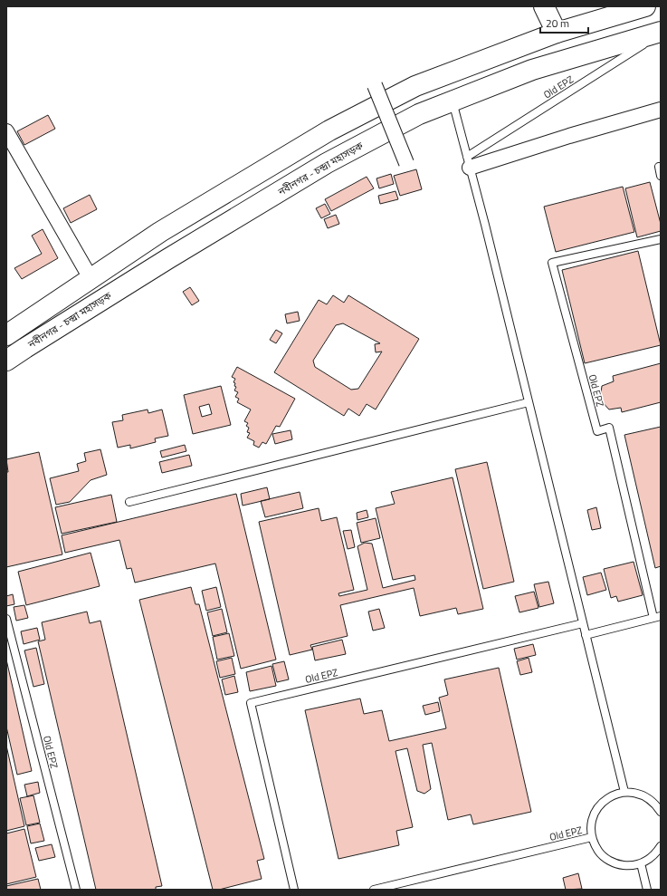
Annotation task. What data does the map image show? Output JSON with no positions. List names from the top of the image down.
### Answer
{
  "streets": {
    "main road": ["নবীনগর - চন্দ্রা মহাসড়ক"],
    "lane": ["Old EPZ"]
  },
  "crossings": [
    ["Old EPZ", "নবীনগর - চন্দ্রা মহাসড়ক"]
  ],
  "scale_bar": "20 m"
}
